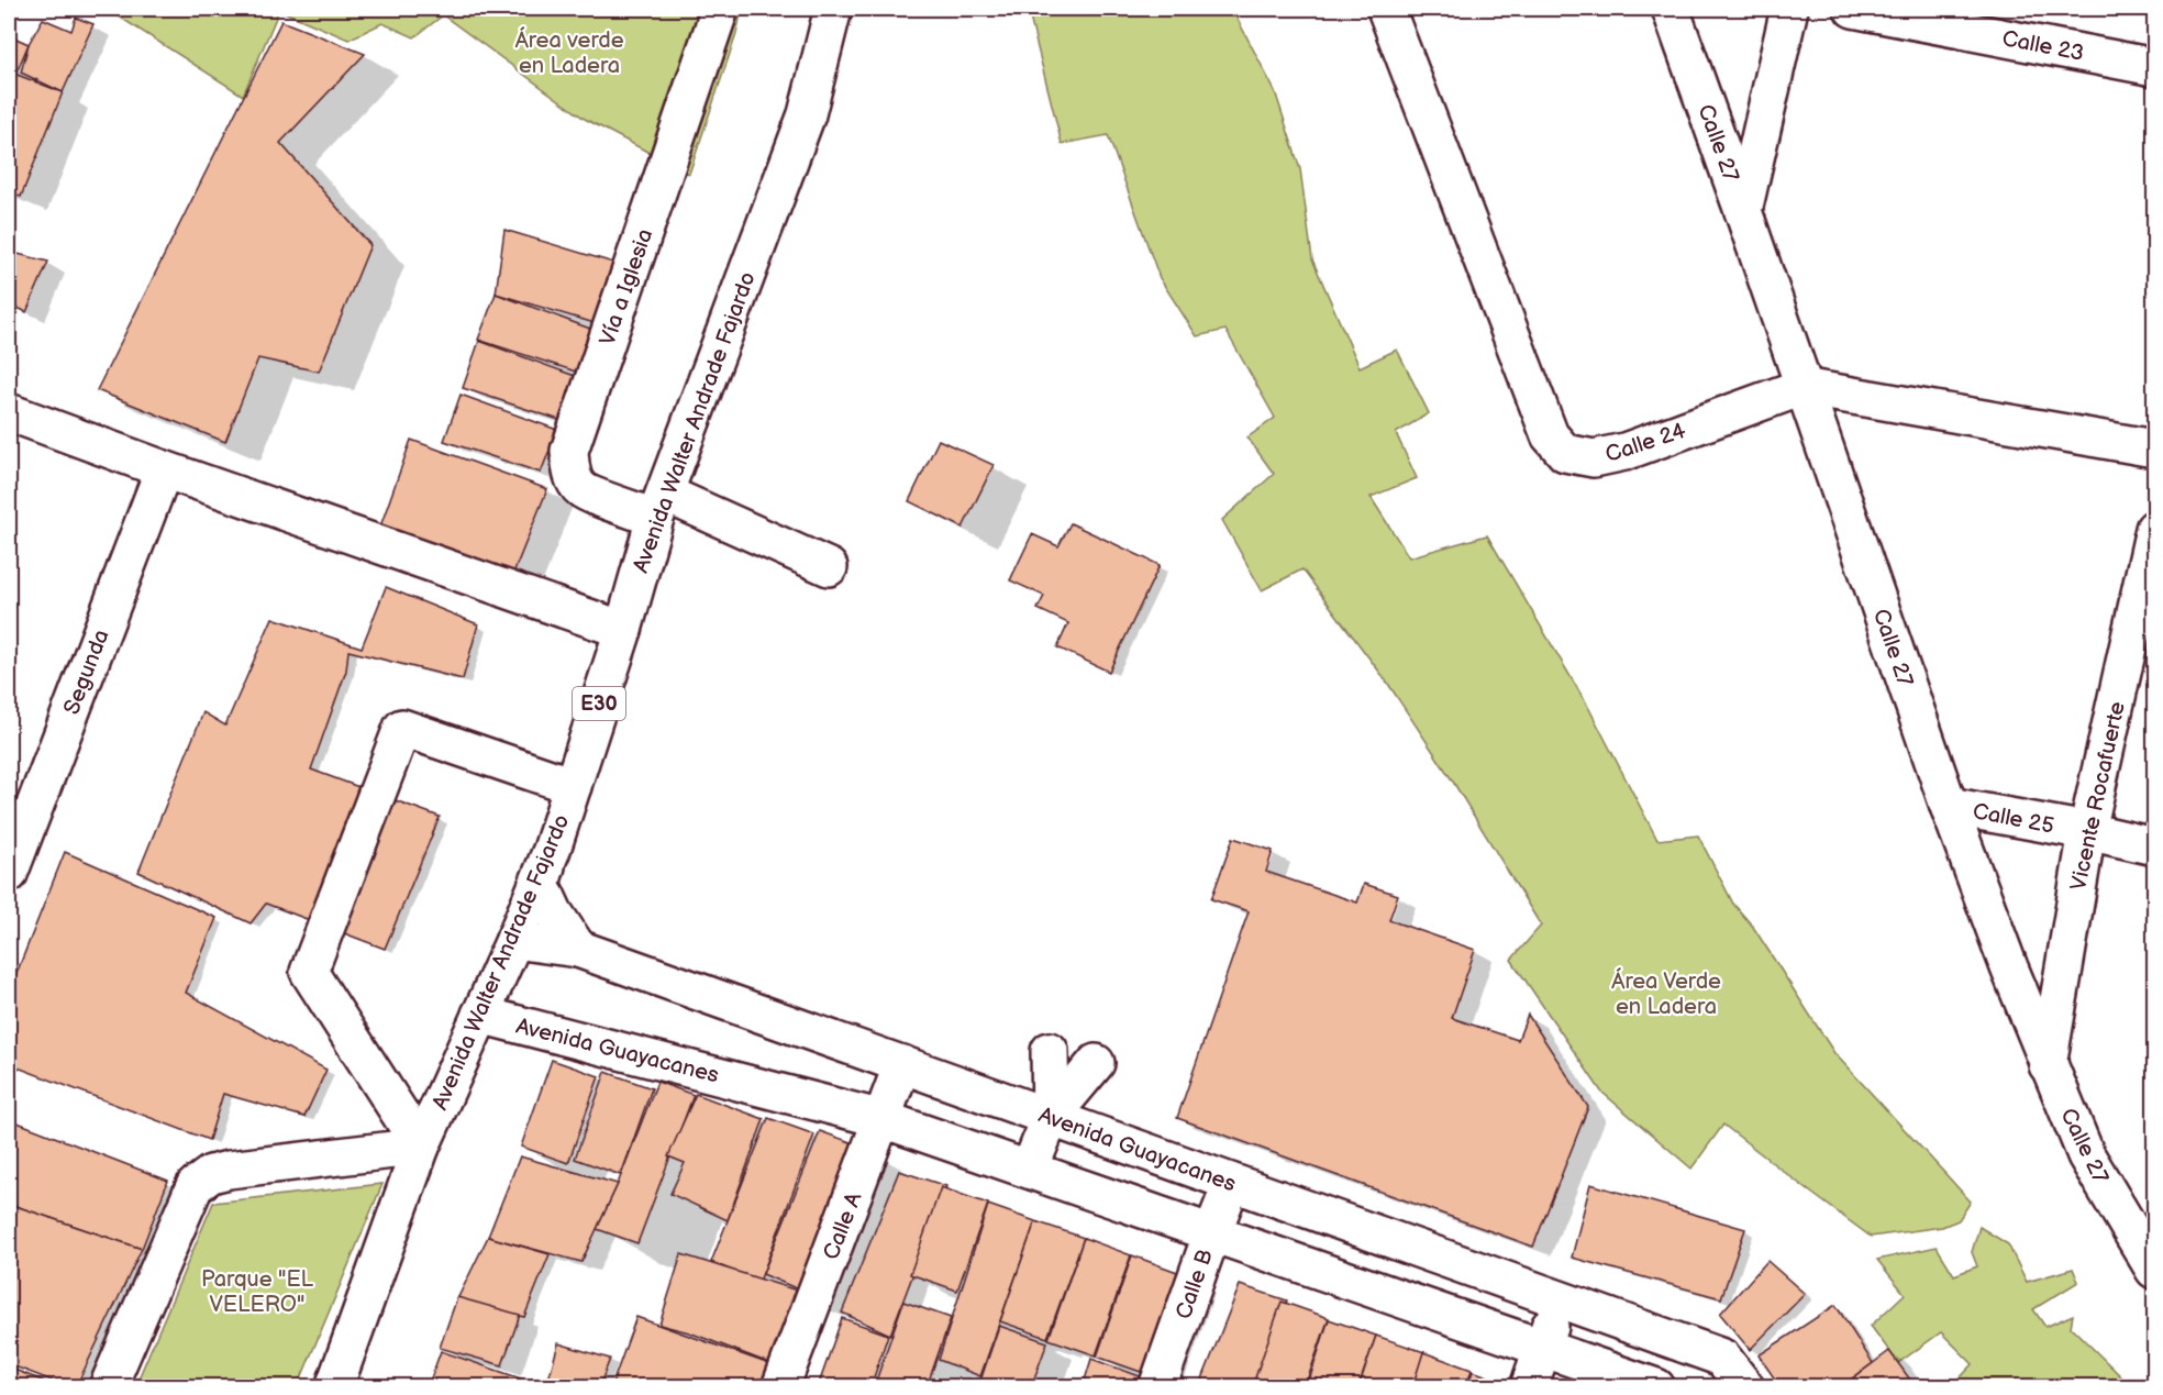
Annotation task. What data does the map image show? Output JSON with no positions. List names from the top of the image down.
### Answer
{
  "streets": {
    "street": [
      "Calle 23",
      "Calle 27",
      "Vía a Iglesia",
      "Avenida Walter Andrade Fajardo",
      "Calle 24",
      "Segunda",
      "E30",
      "Vicente Rocafuerte",
      "Calle 25",
      "Avenida Guayacanes",
      "Calle A",
      "Calle B"
    ]
  },
  "crossings": [
    ["Calle 27", "Calle 24"],
    ["Calle 27", "Vicente Rocafuerte"],
    ["Calle 27", "Calle 25"],
    ["Vía a Iglesia", "Avenida Walter Andrade Fajardo"],
    ["Avenida Walter Andrade Fajardo", "Avenida Guayacanes"],
    ["Vicente Rocafuerte", "Calle 25"],
    ["Avenida Guayacanes", "Calle A"],
    ["Avenida Guayacanes", "Calle B"]
  ],
  "parks": ["Área verde en Ladera", "Área Verde en Ladera", "Parque \"EL VELERO\""]
}
